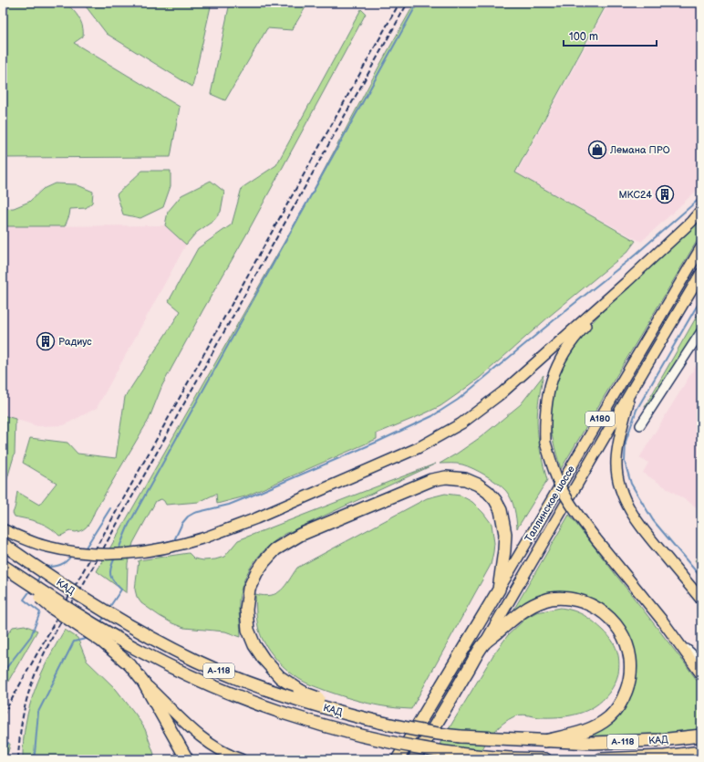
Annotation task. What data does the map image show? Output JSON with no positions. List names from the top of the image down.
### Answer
{
  "streets": {
    "highway": ["Таллинское шоссе", "КАД", "А-118"],
    "main road": ["A180"]
  },
  "places": {
    "shop": ["Лемана ПРО"],
    "building": ["МКС24", "Радиус"]
  },
  "scale_bar": "100 m"
}
